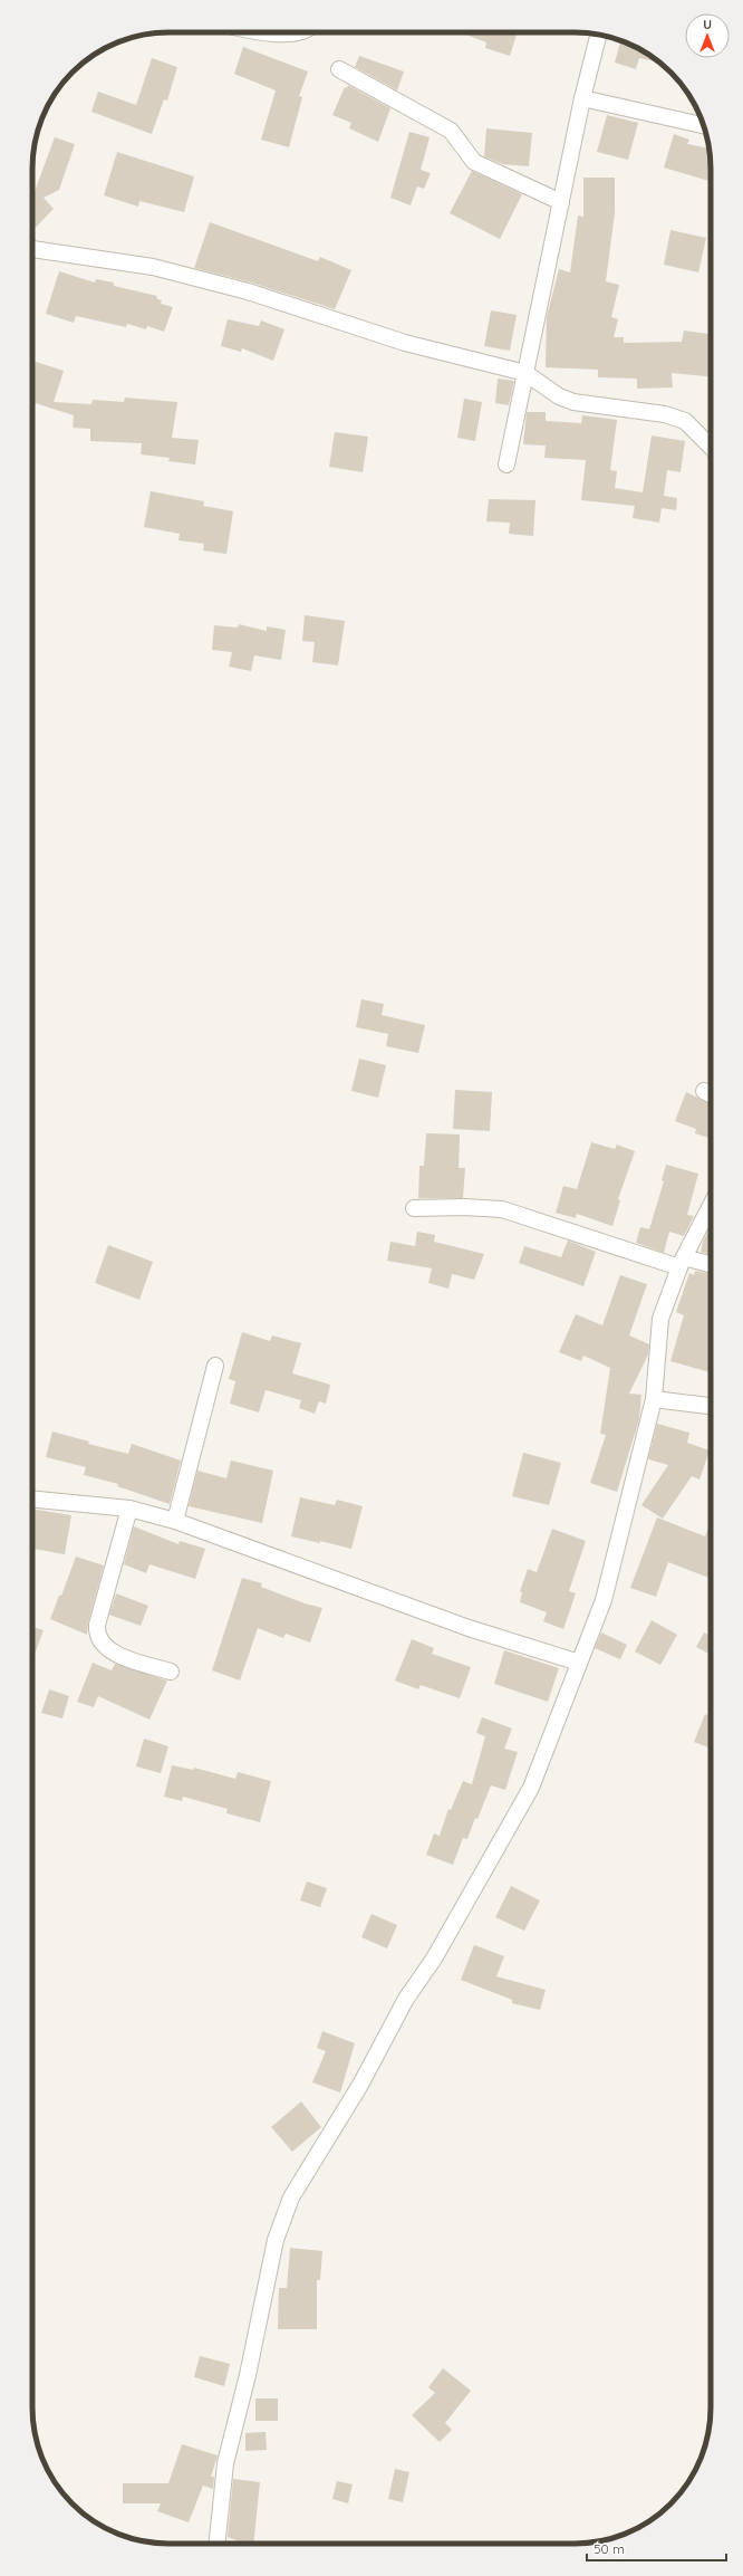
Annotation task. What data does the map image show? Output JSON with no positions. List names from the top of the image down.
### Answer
{
  "scale_bar": "50 m",
  "north": "top"
}
